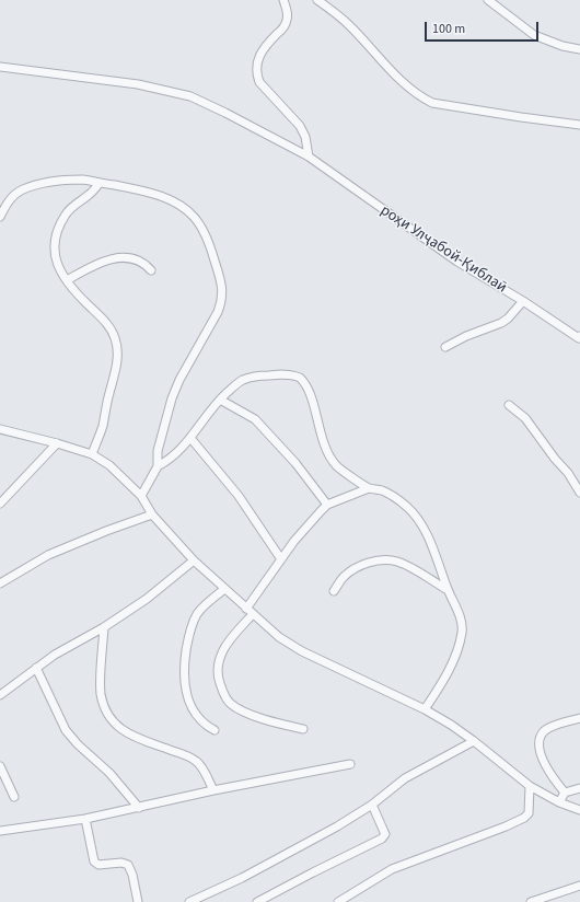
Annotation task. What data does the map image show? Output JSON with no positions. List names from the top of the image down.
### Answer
{
  "streets": {
    "street": ["роҳи Улҷабой-Қиблаӣ"]
  },
  "scale_bar": "100 m"
}
